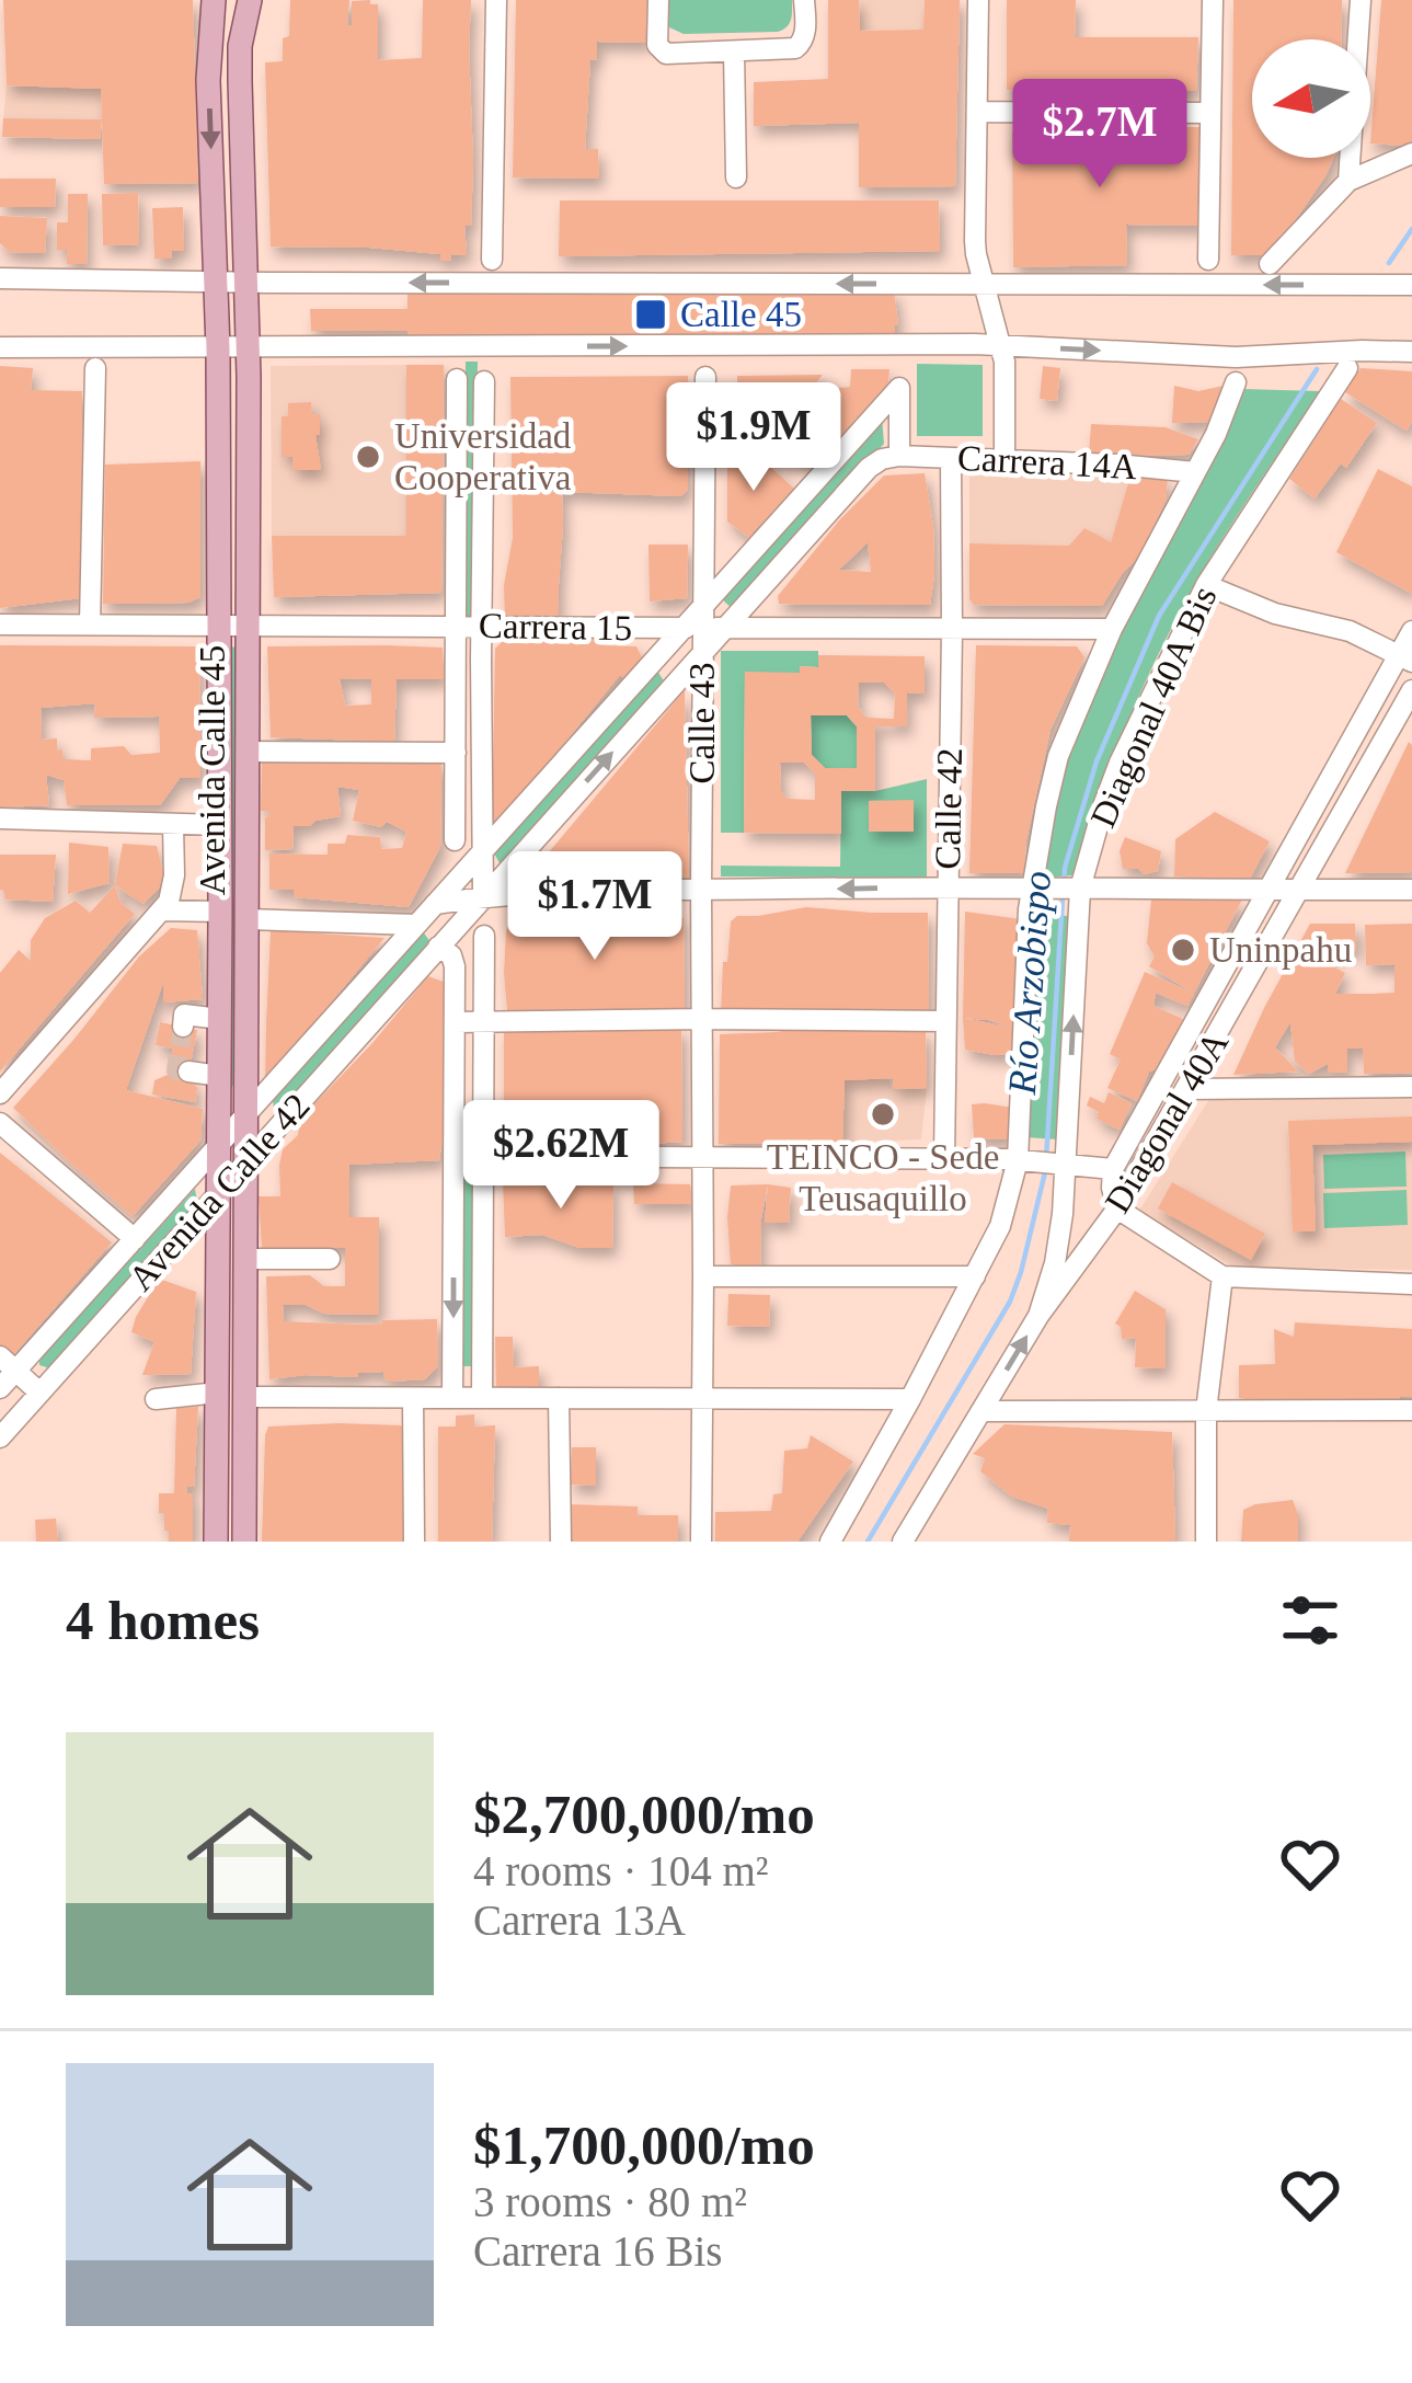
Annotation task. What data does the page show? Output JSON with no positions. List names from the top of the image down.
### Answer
{
  "streets": {
    "main road": ["Avenida Calle 45"],
    "street": [
      "Carrera 14A",
      "Carrera 15",
      "Diagonal 40A Bis",
      "Calle 43",
      "Calle 42",
      "Diagonal 40A",
      "Avenida Calle 42"
    ]
  },
  "crossings": [
    ["Carrera 14A", "Diagonal 40A Bis"],
    ["Carrera 14A", "Calle 42"],
    ["Carrera 15", "Diagonal 40A Bis"],
    ["Carrera 15", "Calle 43"],
    ["Carrera 15", "Avenida Calle 45"],
    ["Carrera 15", "Calle 42"],
    ["Carrera 15", "Avenida Calle 42"],
    ["Diagonal 40A Bis", "Diagonal 40A"],
    ["Calle 43", "Avenida Calle 42"],
    ["Avenida Calle 45", "Avenida Calle 42"]
  ],
  "water": ["Río Arzobispo"],
  "places": {
    "transit": ["Calle 45"],
    "other": ["Universidad Cooperativa", "Uninpahu", "TEINCO - Sede Teusaquillo"]
  },
  "north": "left",
  "page": {
    "price": [
      "$2.7M",
      "$1.9M",
      "$1.7M",
      "$2.62M"
    ],
    "heading": "4 homes",
    "list": [
      {
        "name": "$2,700,000/mo",
        "note": "4 rooms · 104 m² · Carrera 13A"
      },
      {
        "name": "$1,700,000/mo",
        "note": "3 rooms · 80 m² · Carrera 16 Bis"
      }
    ]
  }
}
